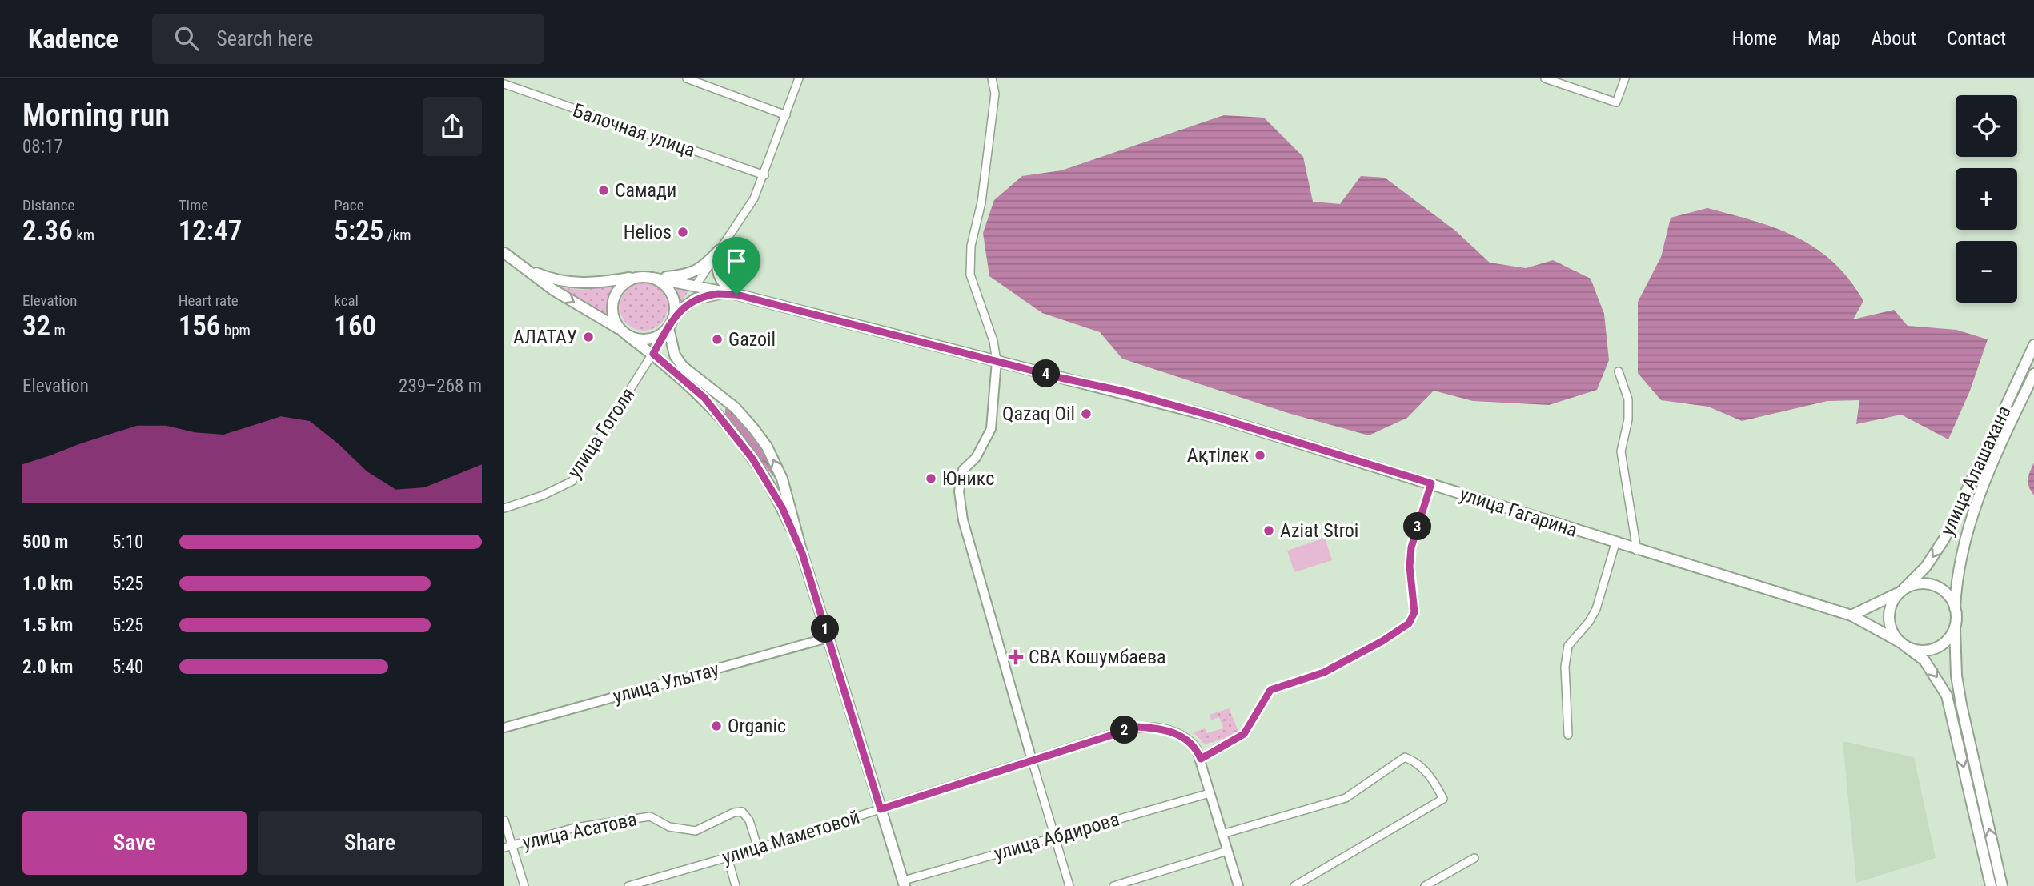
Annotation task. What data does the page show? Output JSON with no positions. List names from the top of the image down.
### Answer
{
  "streets": {
    "main road": ["улица Алашахана", "улица Гагарина"],
    "street": [
      "Балочная улица",
      "улица Гоголя",
      "улица Улытау",
      "улица Асатова",
      "улица Абдирова",
      "улица Маметовой"
    ]
  },
  "crossings": [
    ["улица Алашахана", "улица Гагарина"],
    ["улица Асатова", "улица Маметовой"]
  ],
  "places": {
    "other": [
      "Самади",
      "Helios",
      "АЛАТАУ",
      "Gazoil",
      "Qazaq Oil",
      "Ақтілек",
      "Юникс",
      "Aziat Stroi",
      "Organic"
    ],
    "health": ["СВА Кошумбаева"]
  },
  "page": {
    "header": "Kadence",
    "search": "Search here",
    "nav": [
      "Home",
      "Map",
      "About",
      "Contact"
    ],
    "heading": ["Morning run", "08:17"],
    "map_buttons": ["+", "−"],
    "stats": [
      ["Distance", "2.36 km"],
      ["Time", "12:47"],
      ["Pace", "5:25 /km"],
      ["Elevation", "32 m"],
      ["Heart rate", "156 bpm"],
      ["kcal", "160"]
    ],
    "pins": [
      "4",
      "3",
      "1",
      "2"
    ],
    "chart": ["Elevation", "239–268 m"],
    "list": [
      {
        "name": "500 m",
        "note": "5:10"
      },
      {
        "name": "1.0 km",
        "note": "5:25"
      },
      {
        "name": "1.5 km",
        "note": "5:25"
      },
      {
        "name": "2.0 km",
        "note": "5:40"
      }
    ],
    "buttons": ["Save", "Share"]
  }
}
